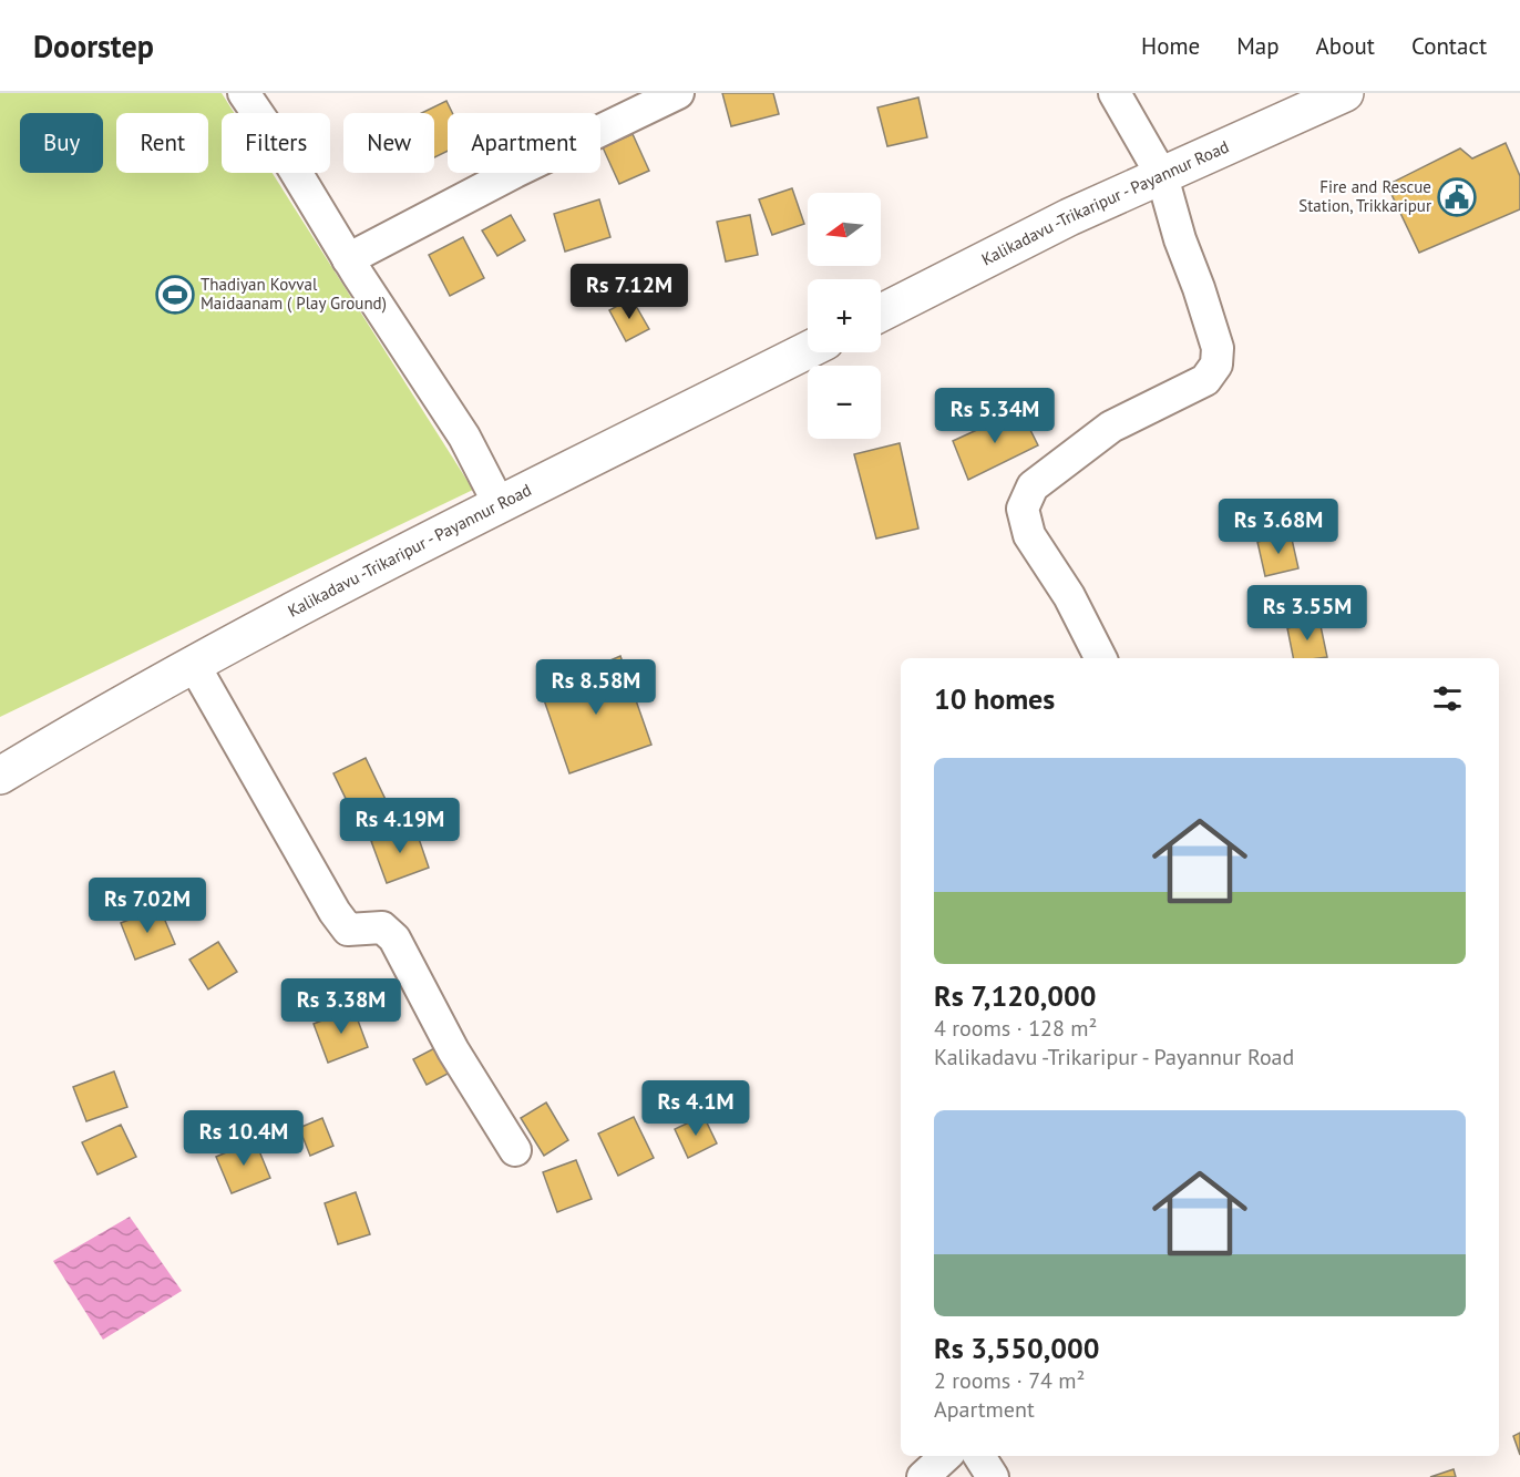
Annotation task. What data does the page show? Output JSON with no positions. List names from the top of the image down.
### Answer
{
  "streets": {
    "main road": ["Kalikadavu -Trikaripur - Payannur Road"]
  },
  "places": {
    "public building": ["Fire and Rescue Station, Trikkaripur"],
    "sports": ["Thadiyan Kovval Maidaanam ( Play Ground)"]
  },
  "north": "left",
  "page": {
    "header": "Doorstep",
    "nav": [
      "Home",
      "Map",
      "About",
      "Contact"
    ],
    "chip": [
      "Buy",
      "Rent",
      "Filters",
      "New",
      "Apartment"
    ],
    "map_buttons": ["+", "−"],
    "price": [
      "Rs 7.12M",
      "Rs 5.34M",
      "Rs 3.68M",
      "Rs 3.55M",
      "Rs 8.58M",
      "Rs 4.19M",
      "Rs 7.02M",
      "Rs 3.38M",
      "Rs 4.1M",
      "Rs 10.4M"
    ],
    "heading": "10 homes",
    "list": [
      {
        "name": "Rs 7,120,000",
        "note": "4 rooms · 128 m² · Kalikadavu -Trikaripur - Payannur Road"
      },
      {
        "name": "Rs 3,550,000",
        "note": "2 rooms · 74 m² · Apartment"
      }
    ]
  }
}
